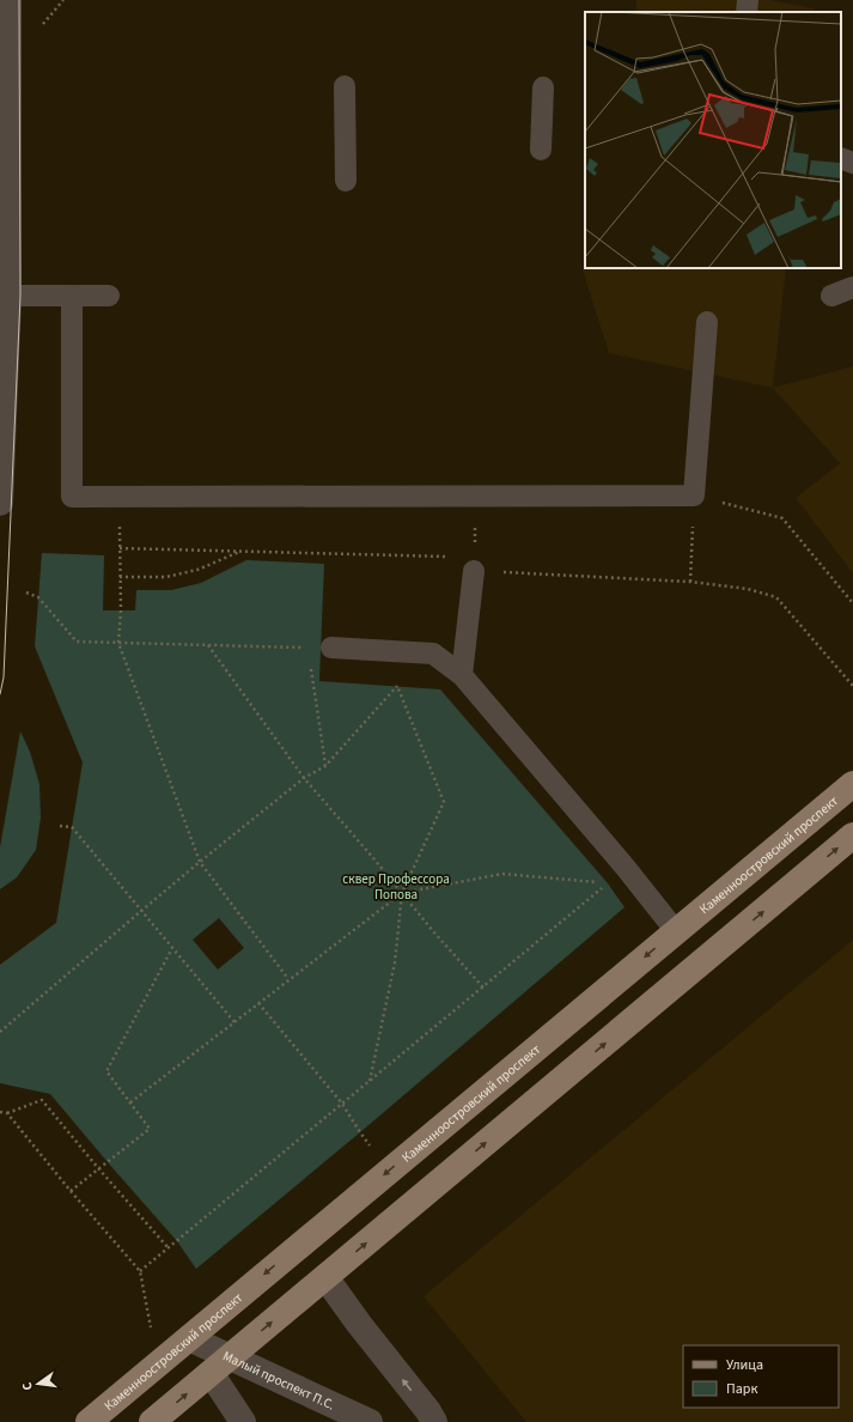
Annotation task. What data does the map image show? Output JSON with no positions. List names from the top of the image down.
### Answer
{
  "streets": {
    "main road": ["Каменноостровский проспект"],
    "street": ["Малый проспект П.С."]
  },
  "crossings": [
    ["Каменноостровский проспект", "Малый проспект П.С."]
  ],
  "parks": ["сквер Профессора Попова"],
  "legend": ["Улица", "Парк"],
  "north": "left"
}
